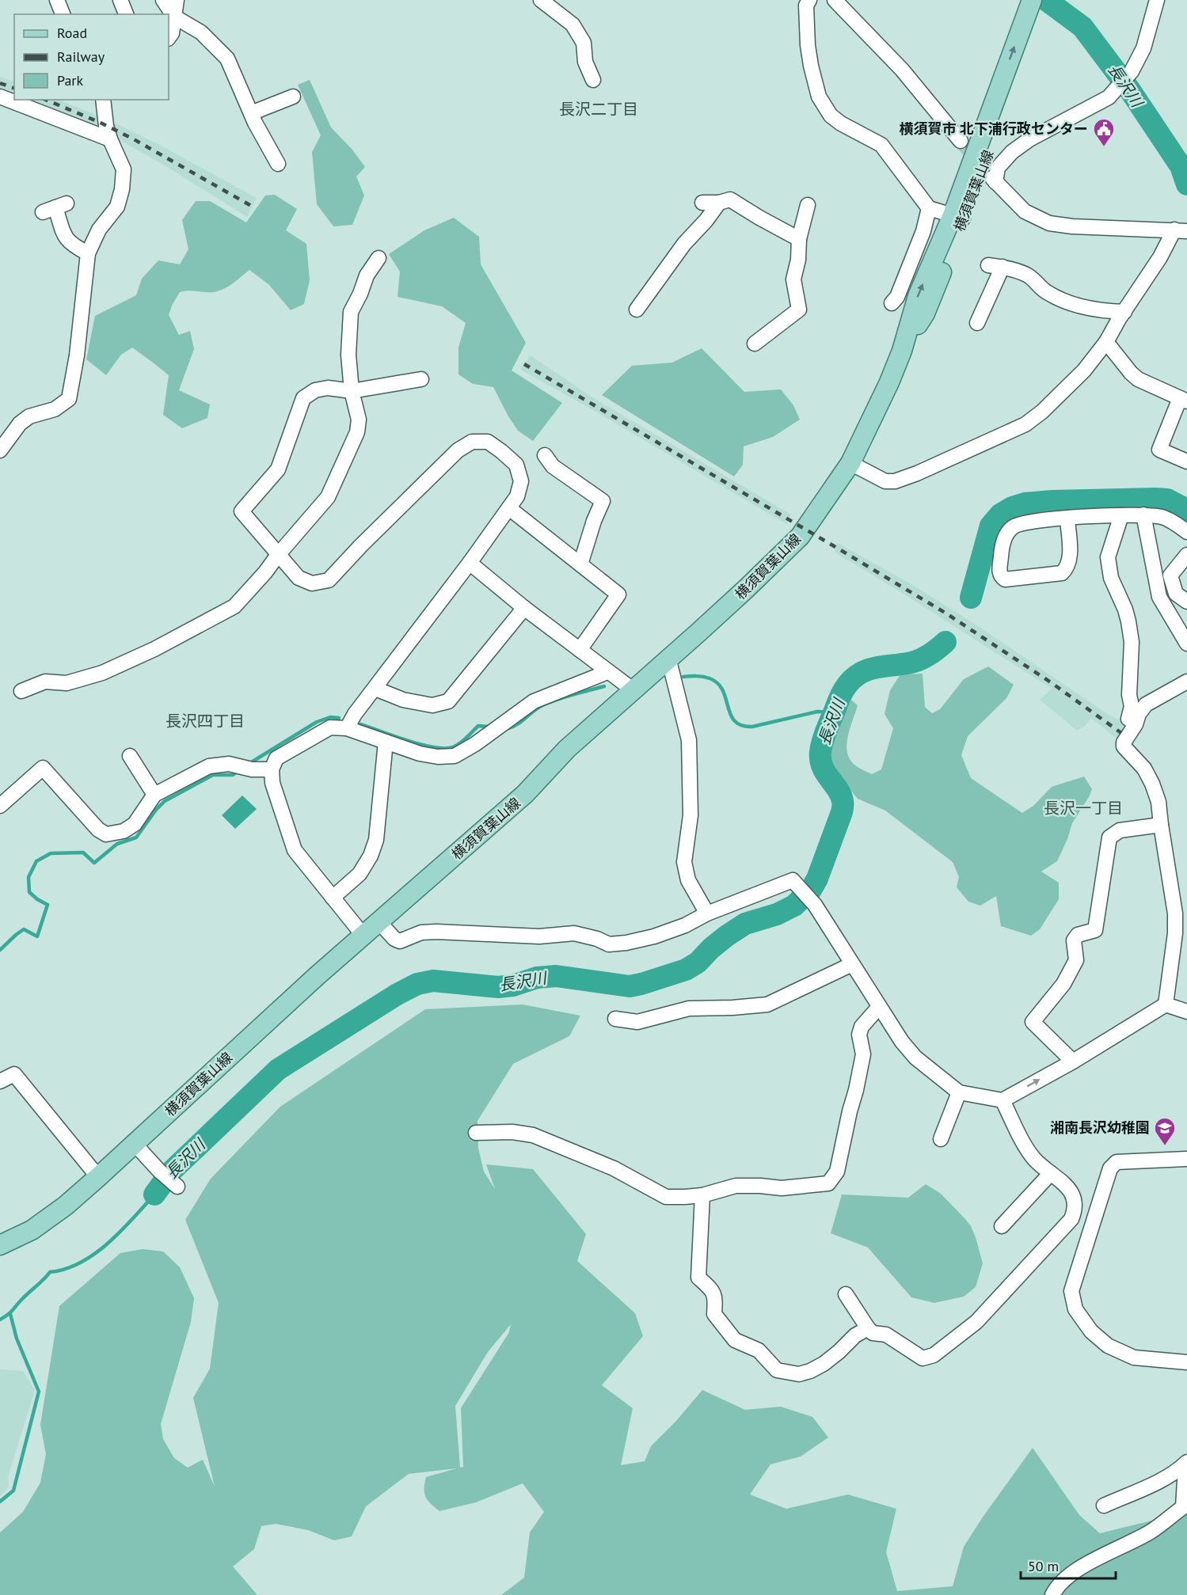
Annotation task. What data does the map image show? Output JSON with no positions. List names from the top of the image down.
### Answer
{
  "streets": {
    "main road": ["横須賀葉山線"]
  },
  "districts": ["長沢二丁目", "長沢四丁目", "長沢一丁目"],
  "water": ["長沢川"],
  "places": {
    "public building": ["横須賀市 北下浦行政センター"],
    "school or university": ["湘南長沢幼稚園"]
  },
  "legend": ["Road", "Railway", "Park"],
  "scale_bar": "50 m"
}
